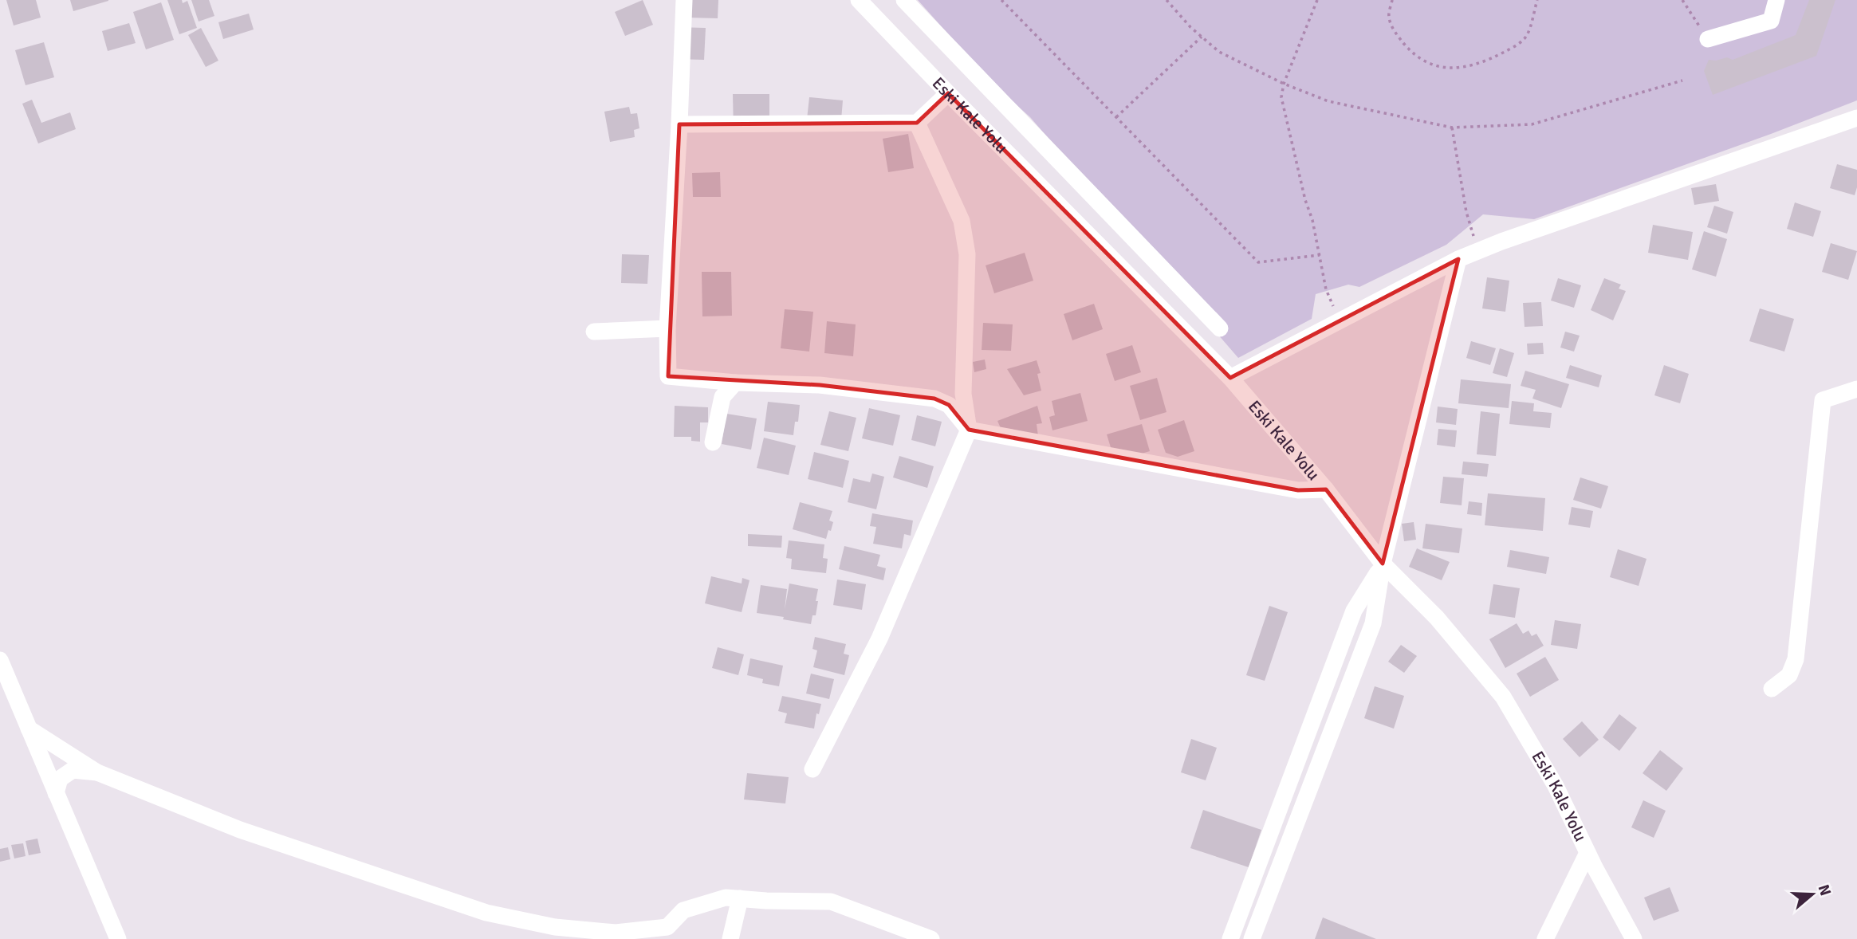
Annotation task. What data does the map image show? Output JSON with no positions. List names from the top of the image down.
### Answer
{
  "streets": {
    "street": ["Eski Kale Yolu"]
  },
  "north": "right"
}
